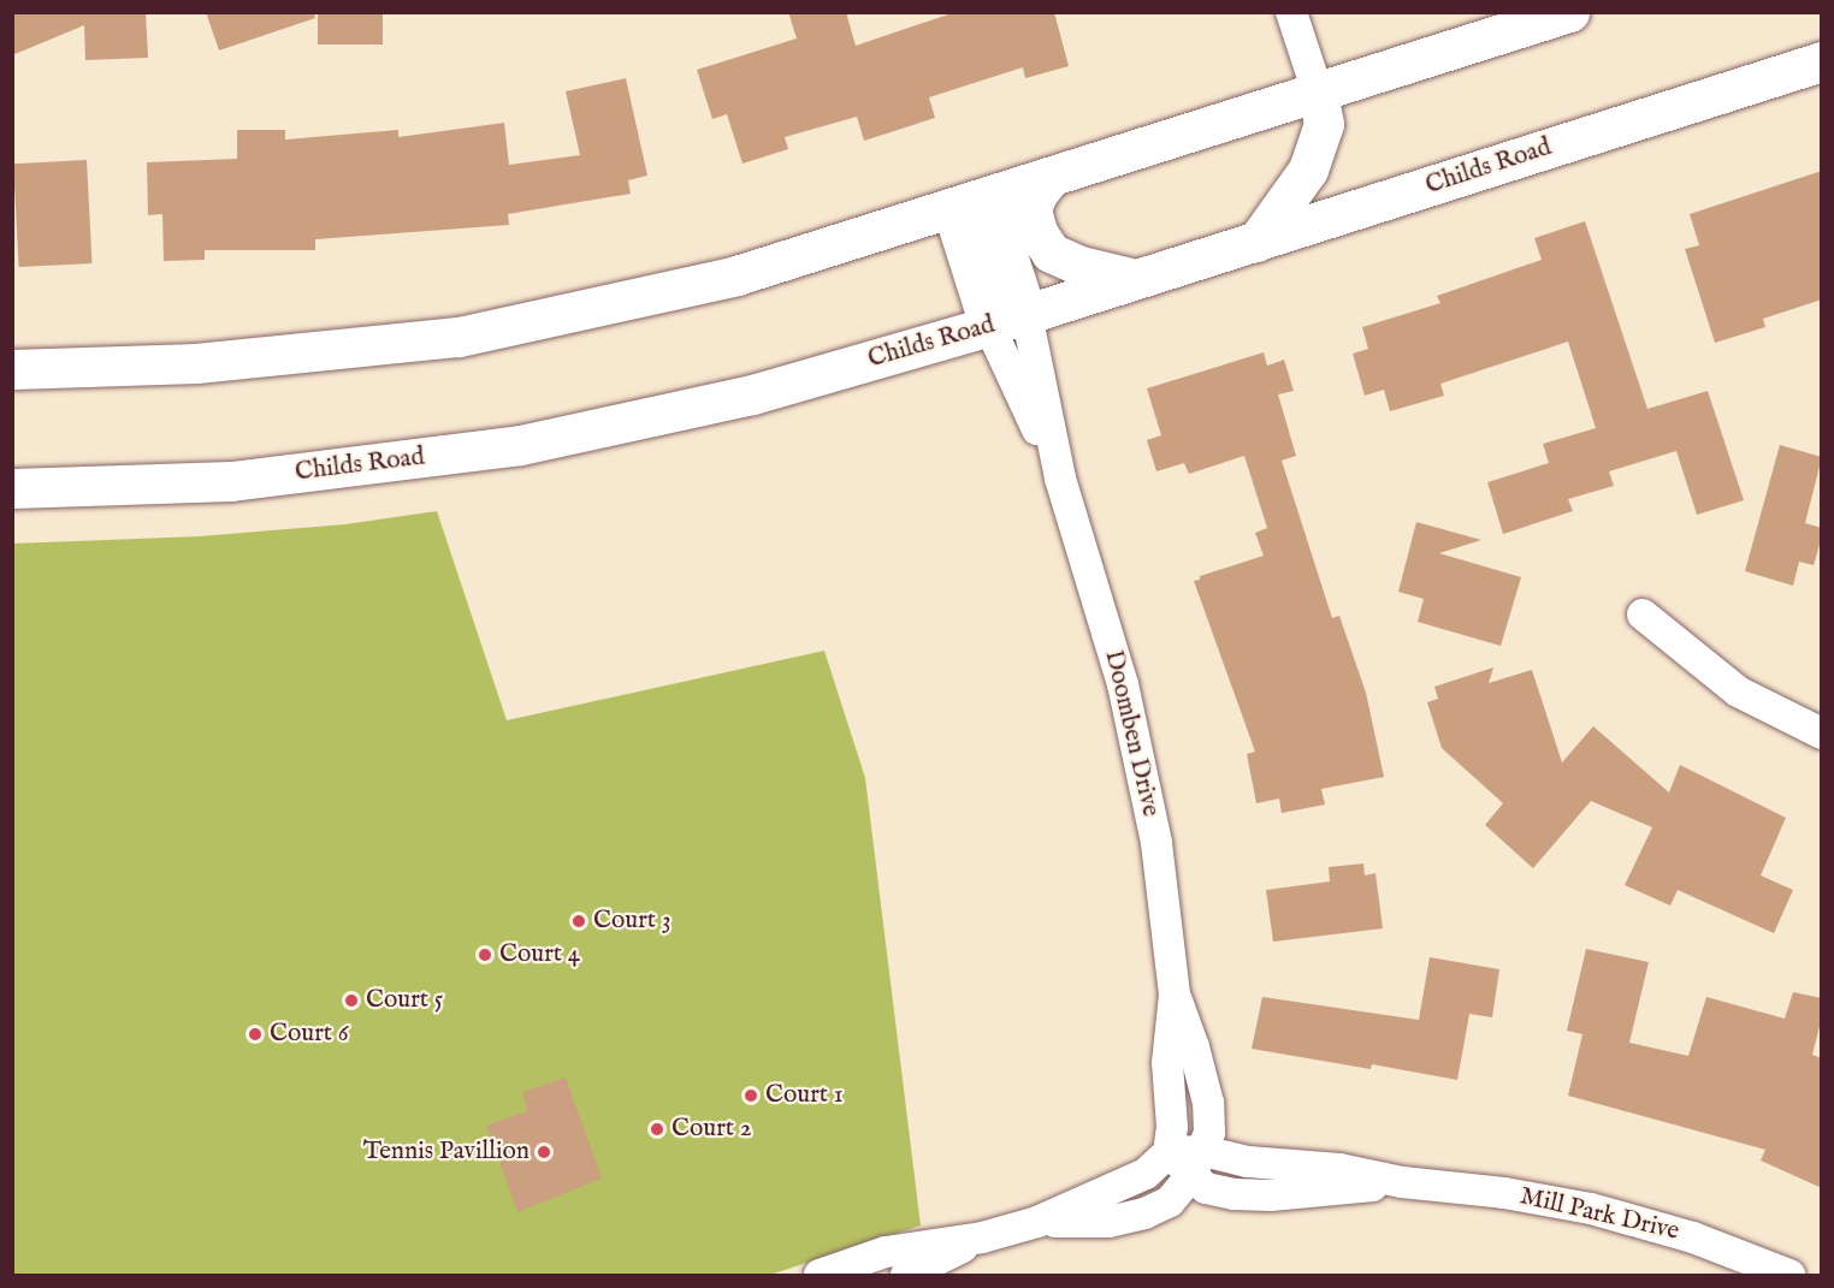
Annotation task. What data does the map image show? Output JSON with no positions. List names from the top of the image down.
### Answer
{
  "streets": {
    "main road": ["Childs Road"],
    "street": ["Doomben Drive", "Mill Park Drive"]
  },
  "crossings": [
    ["Childs Road", "Doomben Drive"],
    ["Doomben Drive", "Mill Park Drive"]
  ],
  "places": [
    "Court 3",
    "Court 4",
    "Court 5",
    "Court 6",
    "Court 1",
    "Court 2",
    "Tennis Pavillion"
  ]
}
